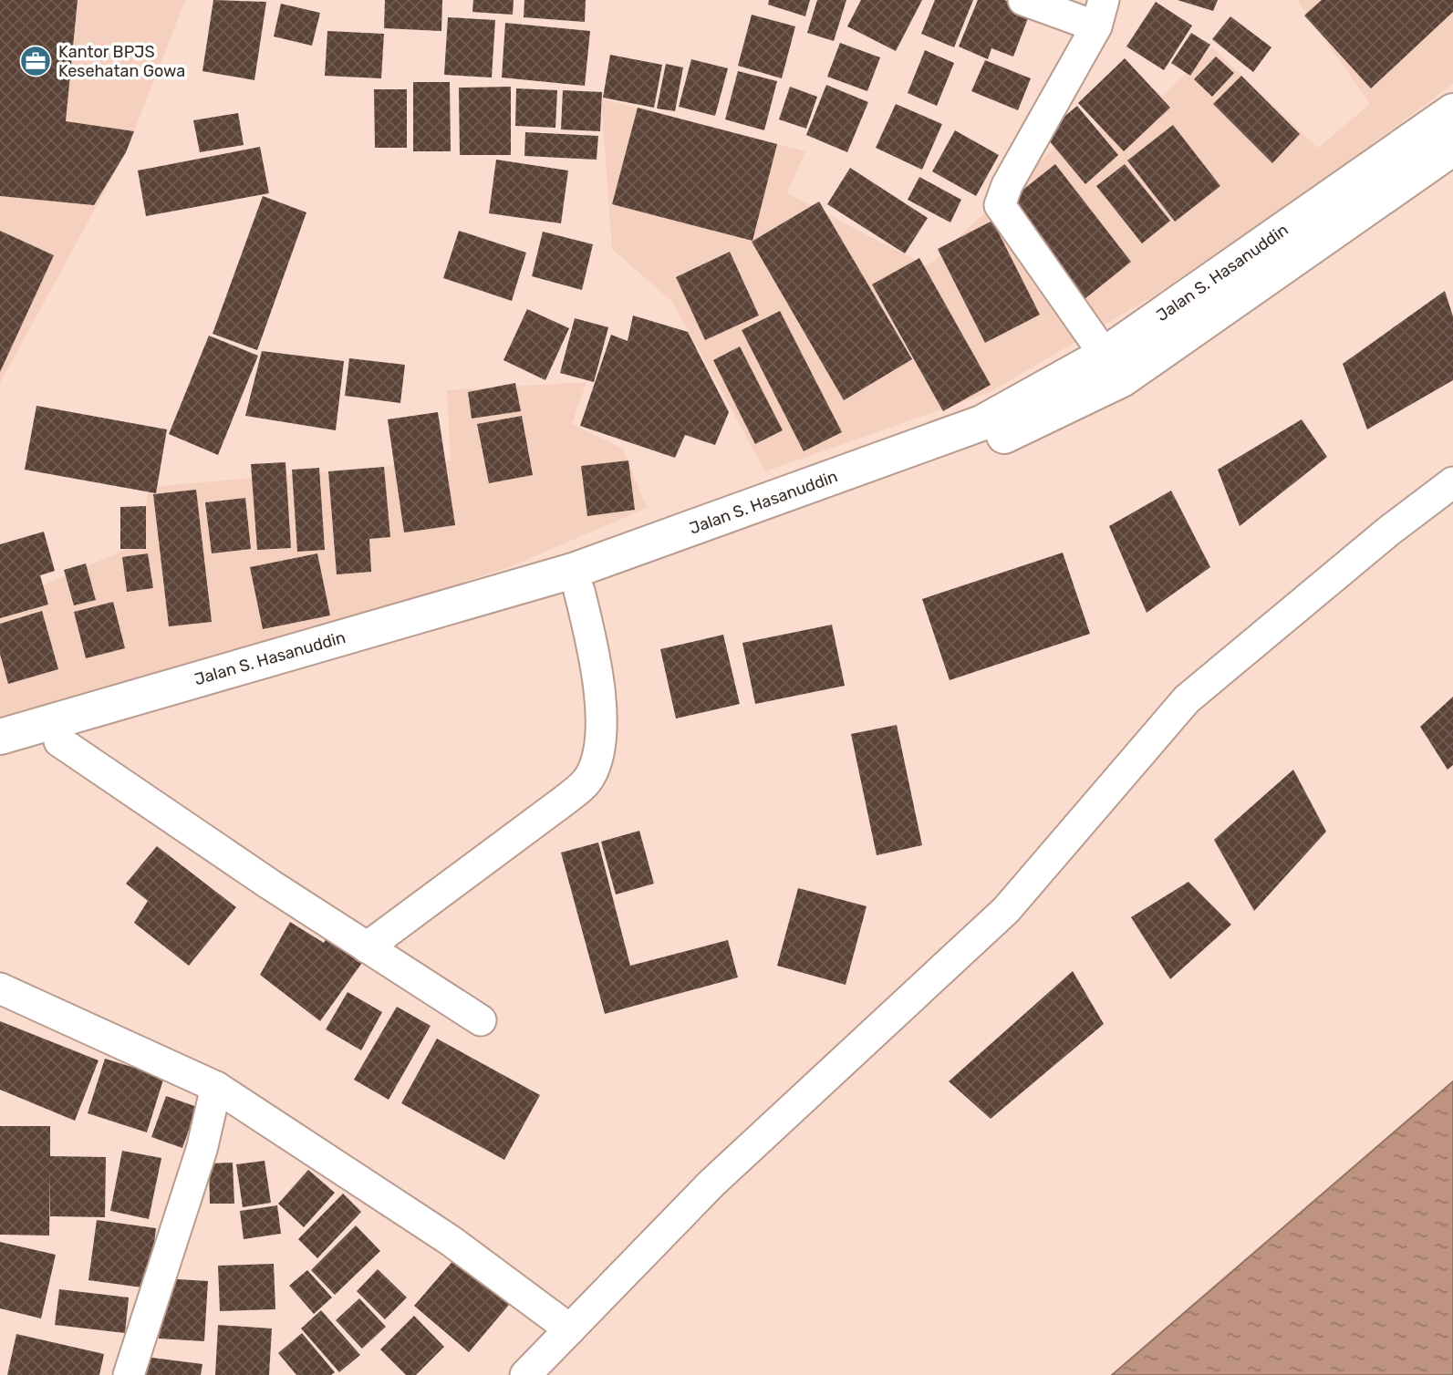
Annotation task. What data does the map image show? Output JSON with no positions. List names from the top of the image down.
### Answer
{
  "streets": {
    "highway": ["Jalan S. Hasanuddin"]
  },
  "places": {
    "office": ["Kantor BPJS Kesehatan Gowa"]
  }
}
